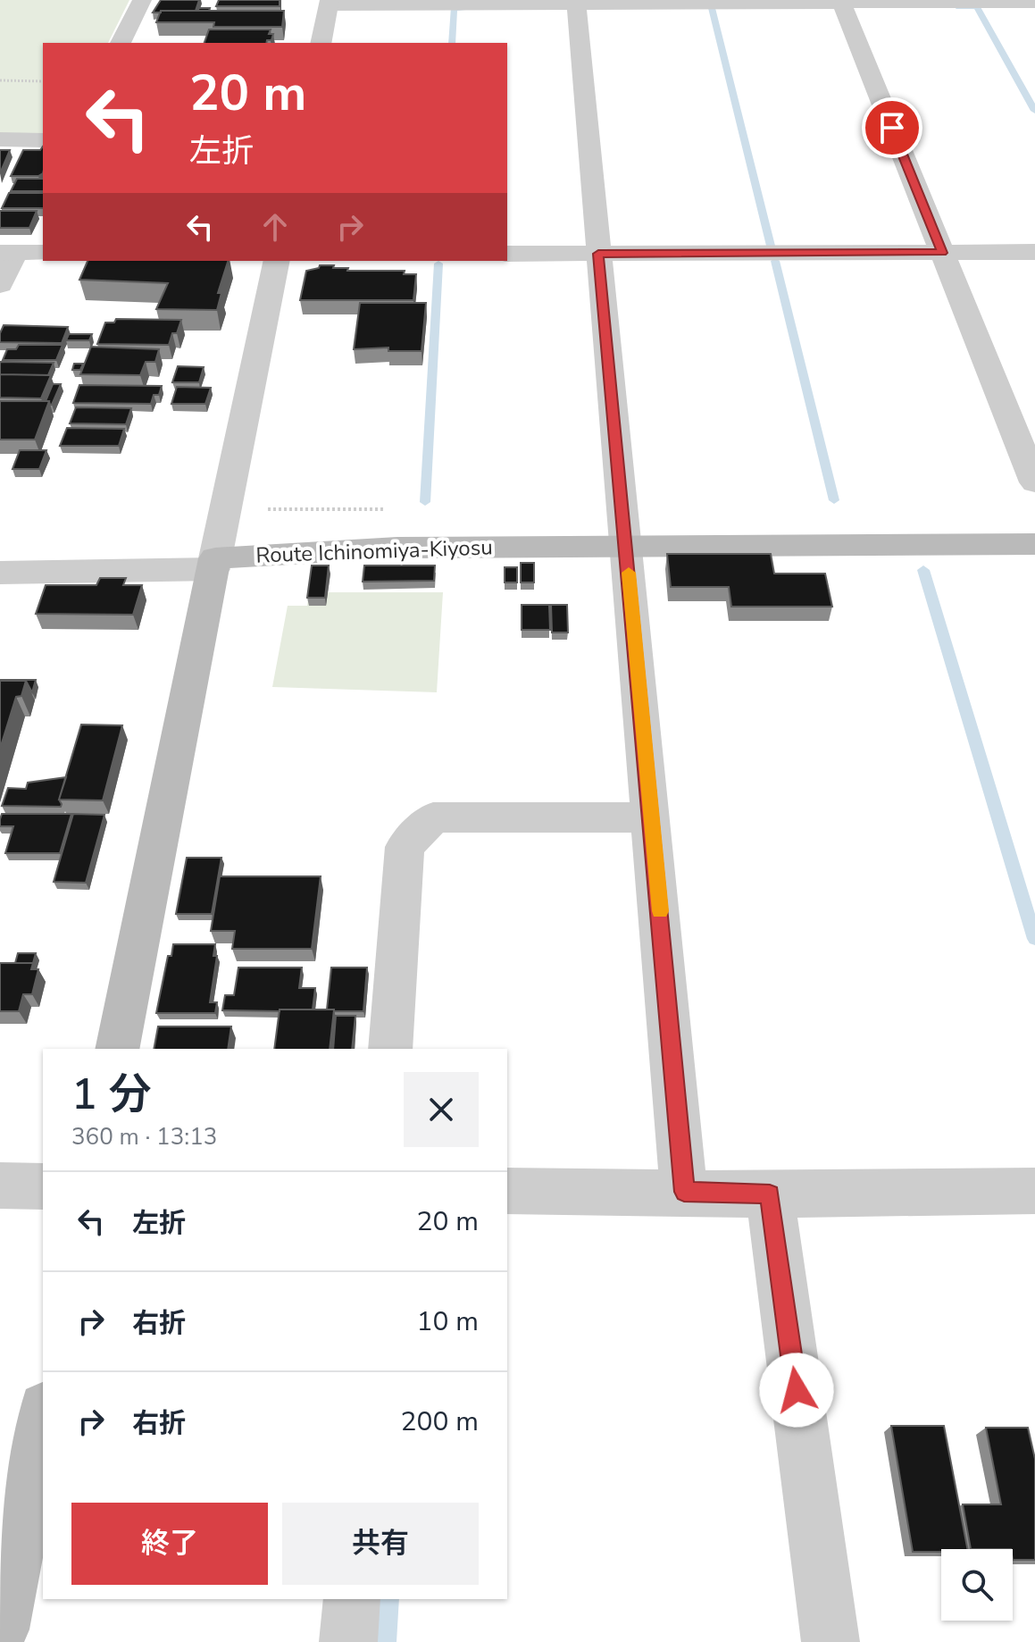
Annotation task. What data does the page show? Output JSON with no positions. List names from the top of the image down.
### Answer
{
  "streets": {
    "main road": ["Route Ichinomiya-Kiyosu"]
  },
  "page": {
    "turn": ["20 m", "左折"],
    "heading": ["1 分", "360 m · 13:13"],
    "list": [
      {
        "name": "左折",
        "value": "20 m"
      },
      {
        "name": "右折",
        "value": "10 m"
      },
      {
        "name": "右折",
        "value": "200 m"
      }
    ],
    "buttons": ["終了", "共有"]
  }
}
